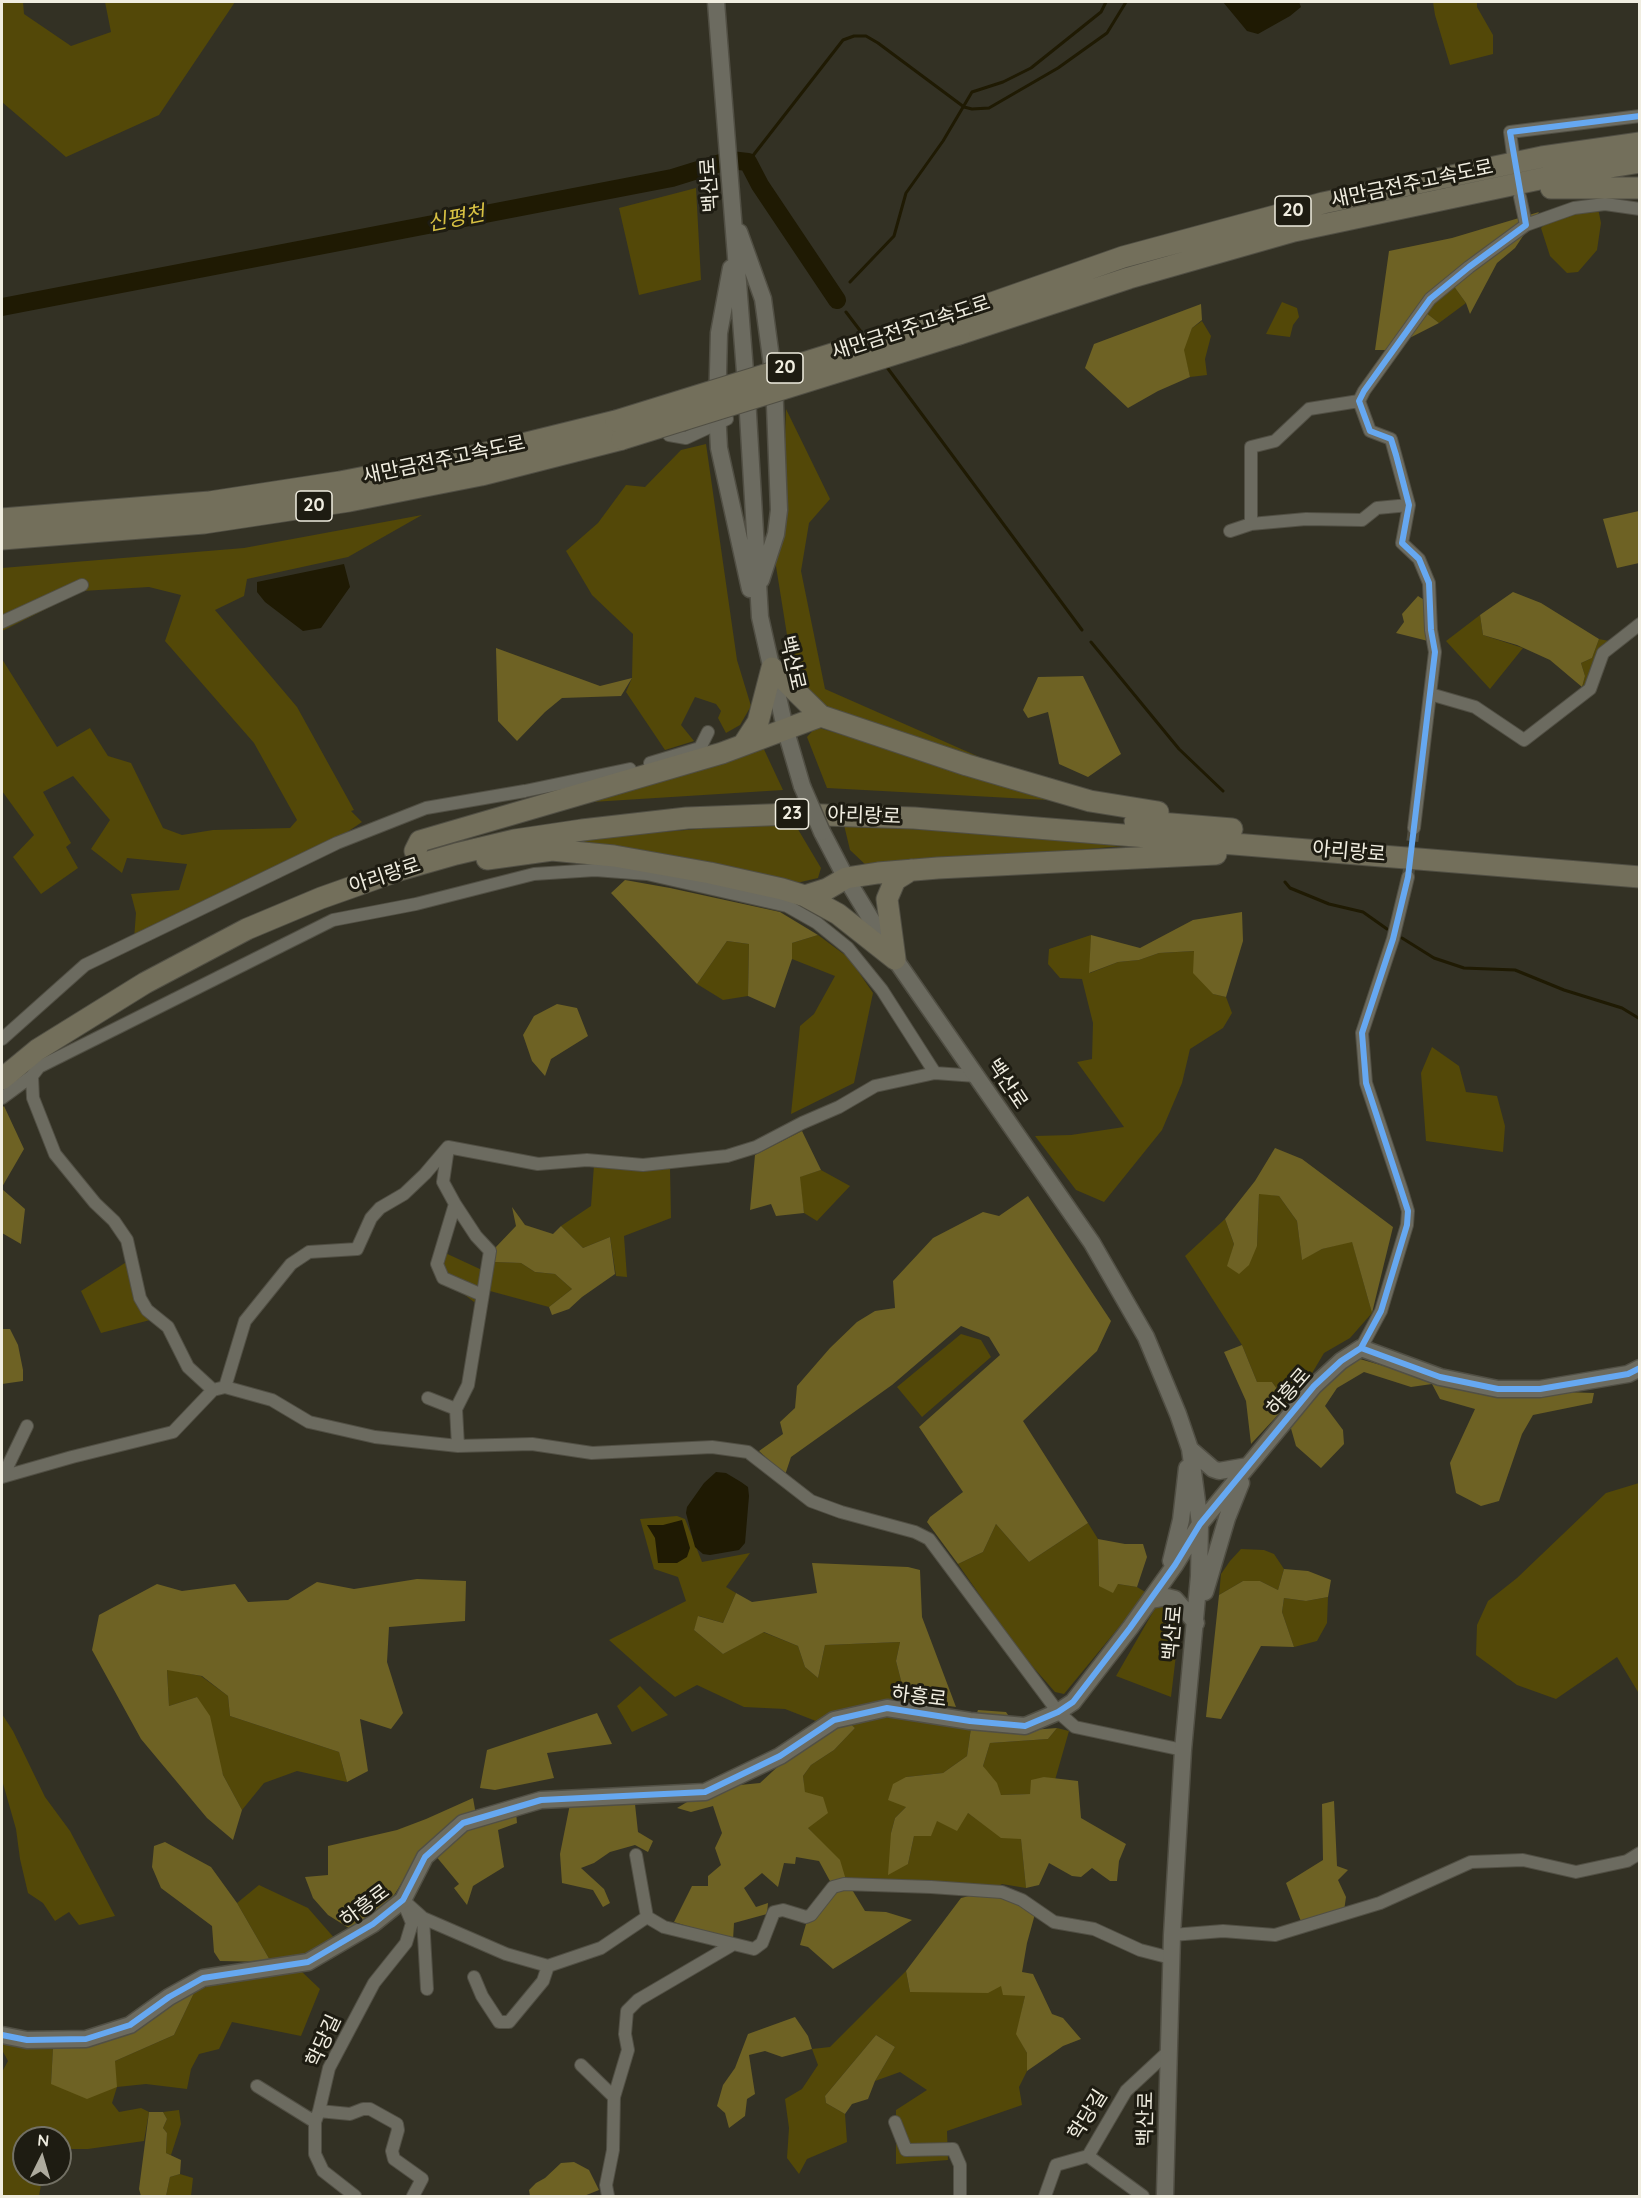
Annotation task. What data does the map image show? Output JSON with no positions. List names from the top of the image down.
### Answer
{
  "streets": {
    "highway": [
      "새만금전주고속도로",
      "20",
      "23",
      "아리랑로"
    ],
    "main road": ["백산로", "하흥로"],
    "street": ["학당길"]
  },
  "crossings": [
    ["백산로", "하흥로"],
    ["백산로", "학당길"],
    ["하흥로", "학당길"]
  ],
  "water": ["신평천"],
  "north": "top"
}
